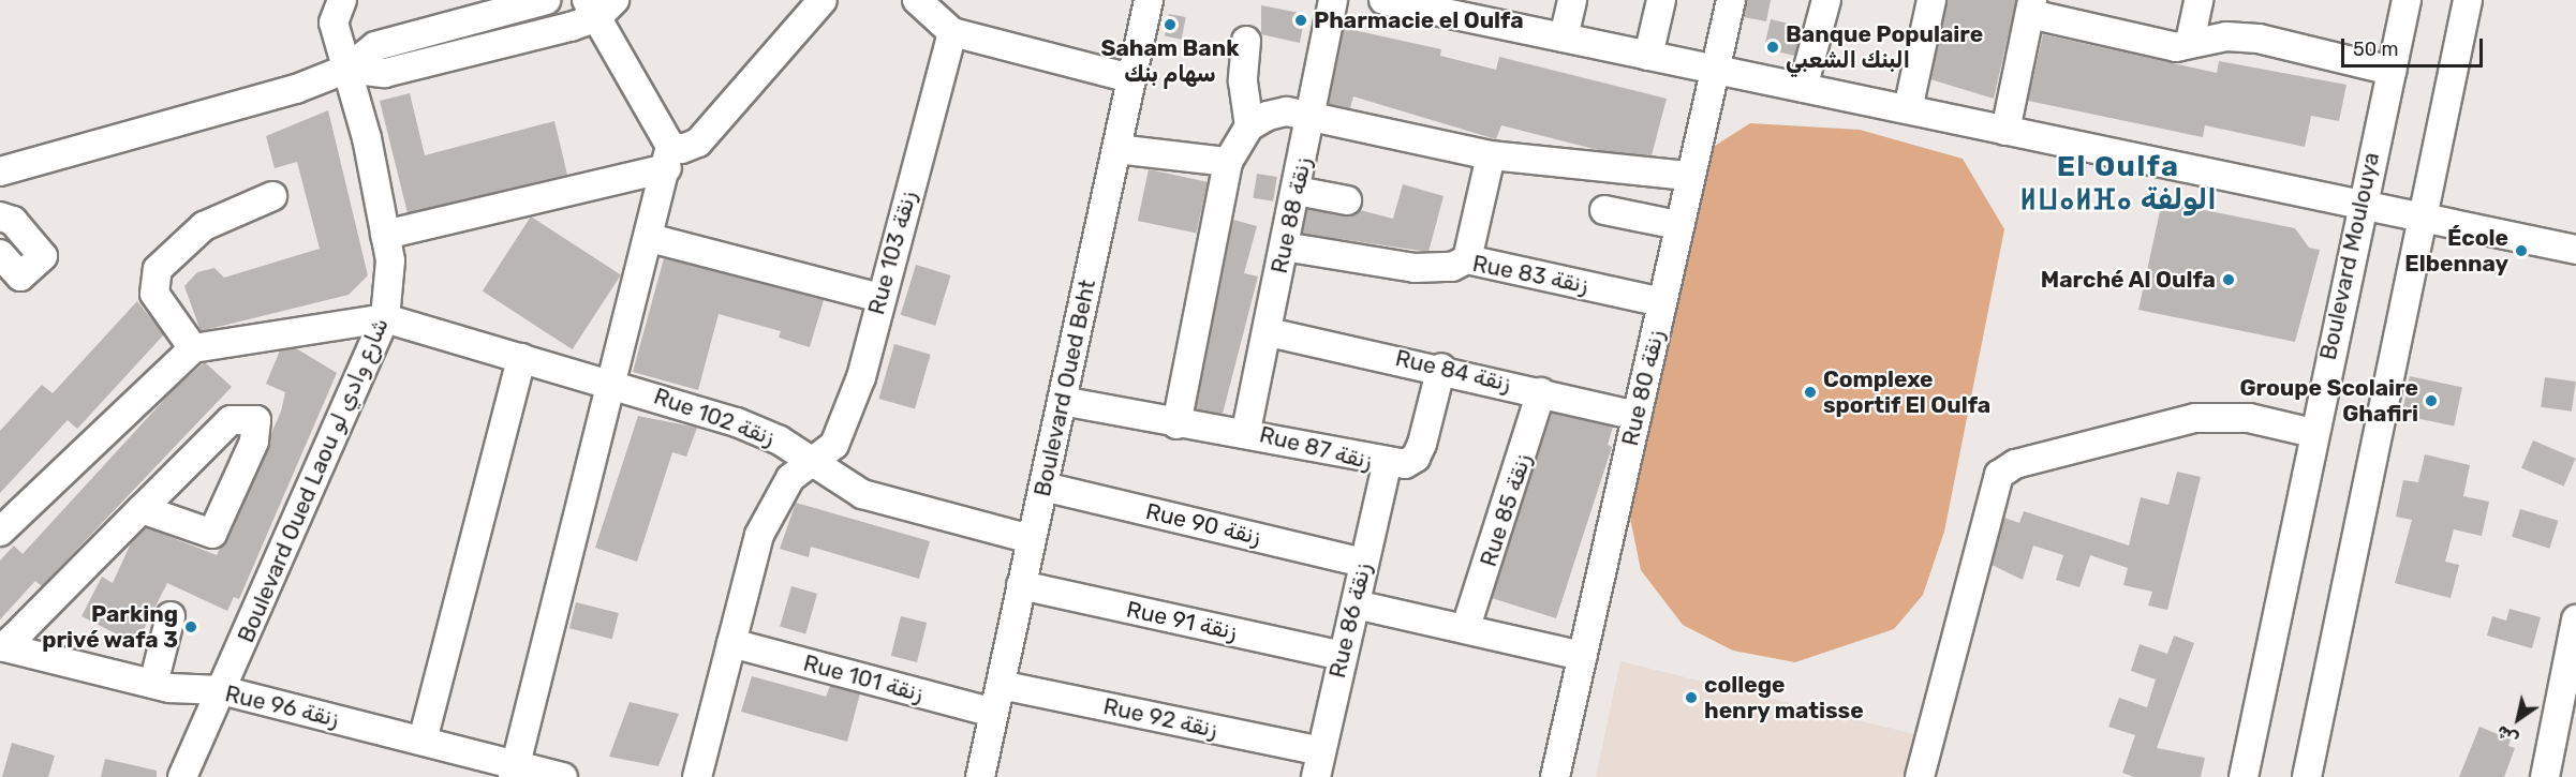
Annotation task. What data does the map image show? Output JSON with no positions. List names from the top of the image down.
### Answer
{
  "streets": {
    "street": [
      "Rue 88 زنقة",
      "Rue 103 زنقة",
      "Boulevard Moulouya",
      "Rue 83 زنقة",
      "Rue 84 زنقة",
      "Boulevard Oued Beht",
      "Rue 80 زنقة",
      "Rue 102 زنقة",
      "Rue 87 زنقة",
      "Boulevard Oued Laou شارع وادي لو",
      "Rue 85 زنقة",
      "Rue 90 زنقة",
      "Rue 91 زنقة",
      "Rue 86 زنقة",
      "Rue 101 زنقة",
      "Rue 96 زنقة",
      "Rue 92 زنقة"
    ]
  },
  "crossings": [
    ["Rue 88 زنقة", "Rue 83 زنقة"],
    ["Rue 88 زنقة", "Rue 84 زنقة"],
    ["Rue 88 زنقة", "Rue 87 زنقة"],
    ["Rue 103 زنقة", "Rue 102 زنقة"],
    ["Rue 103 زنقة", "Rue 101 زنقة"],
    ["Rue 83 زنقة", "Rue 80 زنقة"],
    ["Rue 84 زنقة", "Rue 80 زنقة"],
    ["Rue 84 زنقة", "Rue 85 زنقة"],
    ["Boulevard Oued Beht", "Rue 102 زنقة"],
    ["Boulevard Oued Beht", "Rue 87 زنقة"],
    ["Boulevard Oued Beht", "Rue 90 زنقة"],
    ["Boulevard Oued Beht", "Rue 91 زنقة"],
    ["Boulevard Oued Beht", "Rue 101 زنقة"],
    ["Boulevard Oued Beht", "Rue 92 زنقة"],
    ["Rue 102 زنقة", "Boulevard Oued Laou شارع وادي لو"],
    ["Rue 87 زنقة", "Rue 86 زنقة"],
    ["Boulevard Oued Laou شارع وادي لو", "Rue 96 زنقة"],
    ["Rue 90 زنقة", "Rue 86 زنقة"],
    ["Rue 91 زنقة", "Rue 86 زنقة"],
    ["Rue 86 زنقة", "Rue 92 زنقة"]
  ],
  "districts": ["El Oulfa ⵍⵡⴰⵍⴼⴰ الولفة"],
  "places": [
    "Pharmacie el Oulfa",
    "Saham Bank سهام بنك",
    "Banque Populaire البنك الشعبي",
    "École Elbennay",
    "Marché Al Oulfa",
    "Complexe sportif El Oulfa",
    "Groupe Scolaire Ghafiri",
    "Parking privé wafa 3",
    "college henry matisse"
  ],
  "scale_bar": "50 m",
  "north": "bottom left"
}
